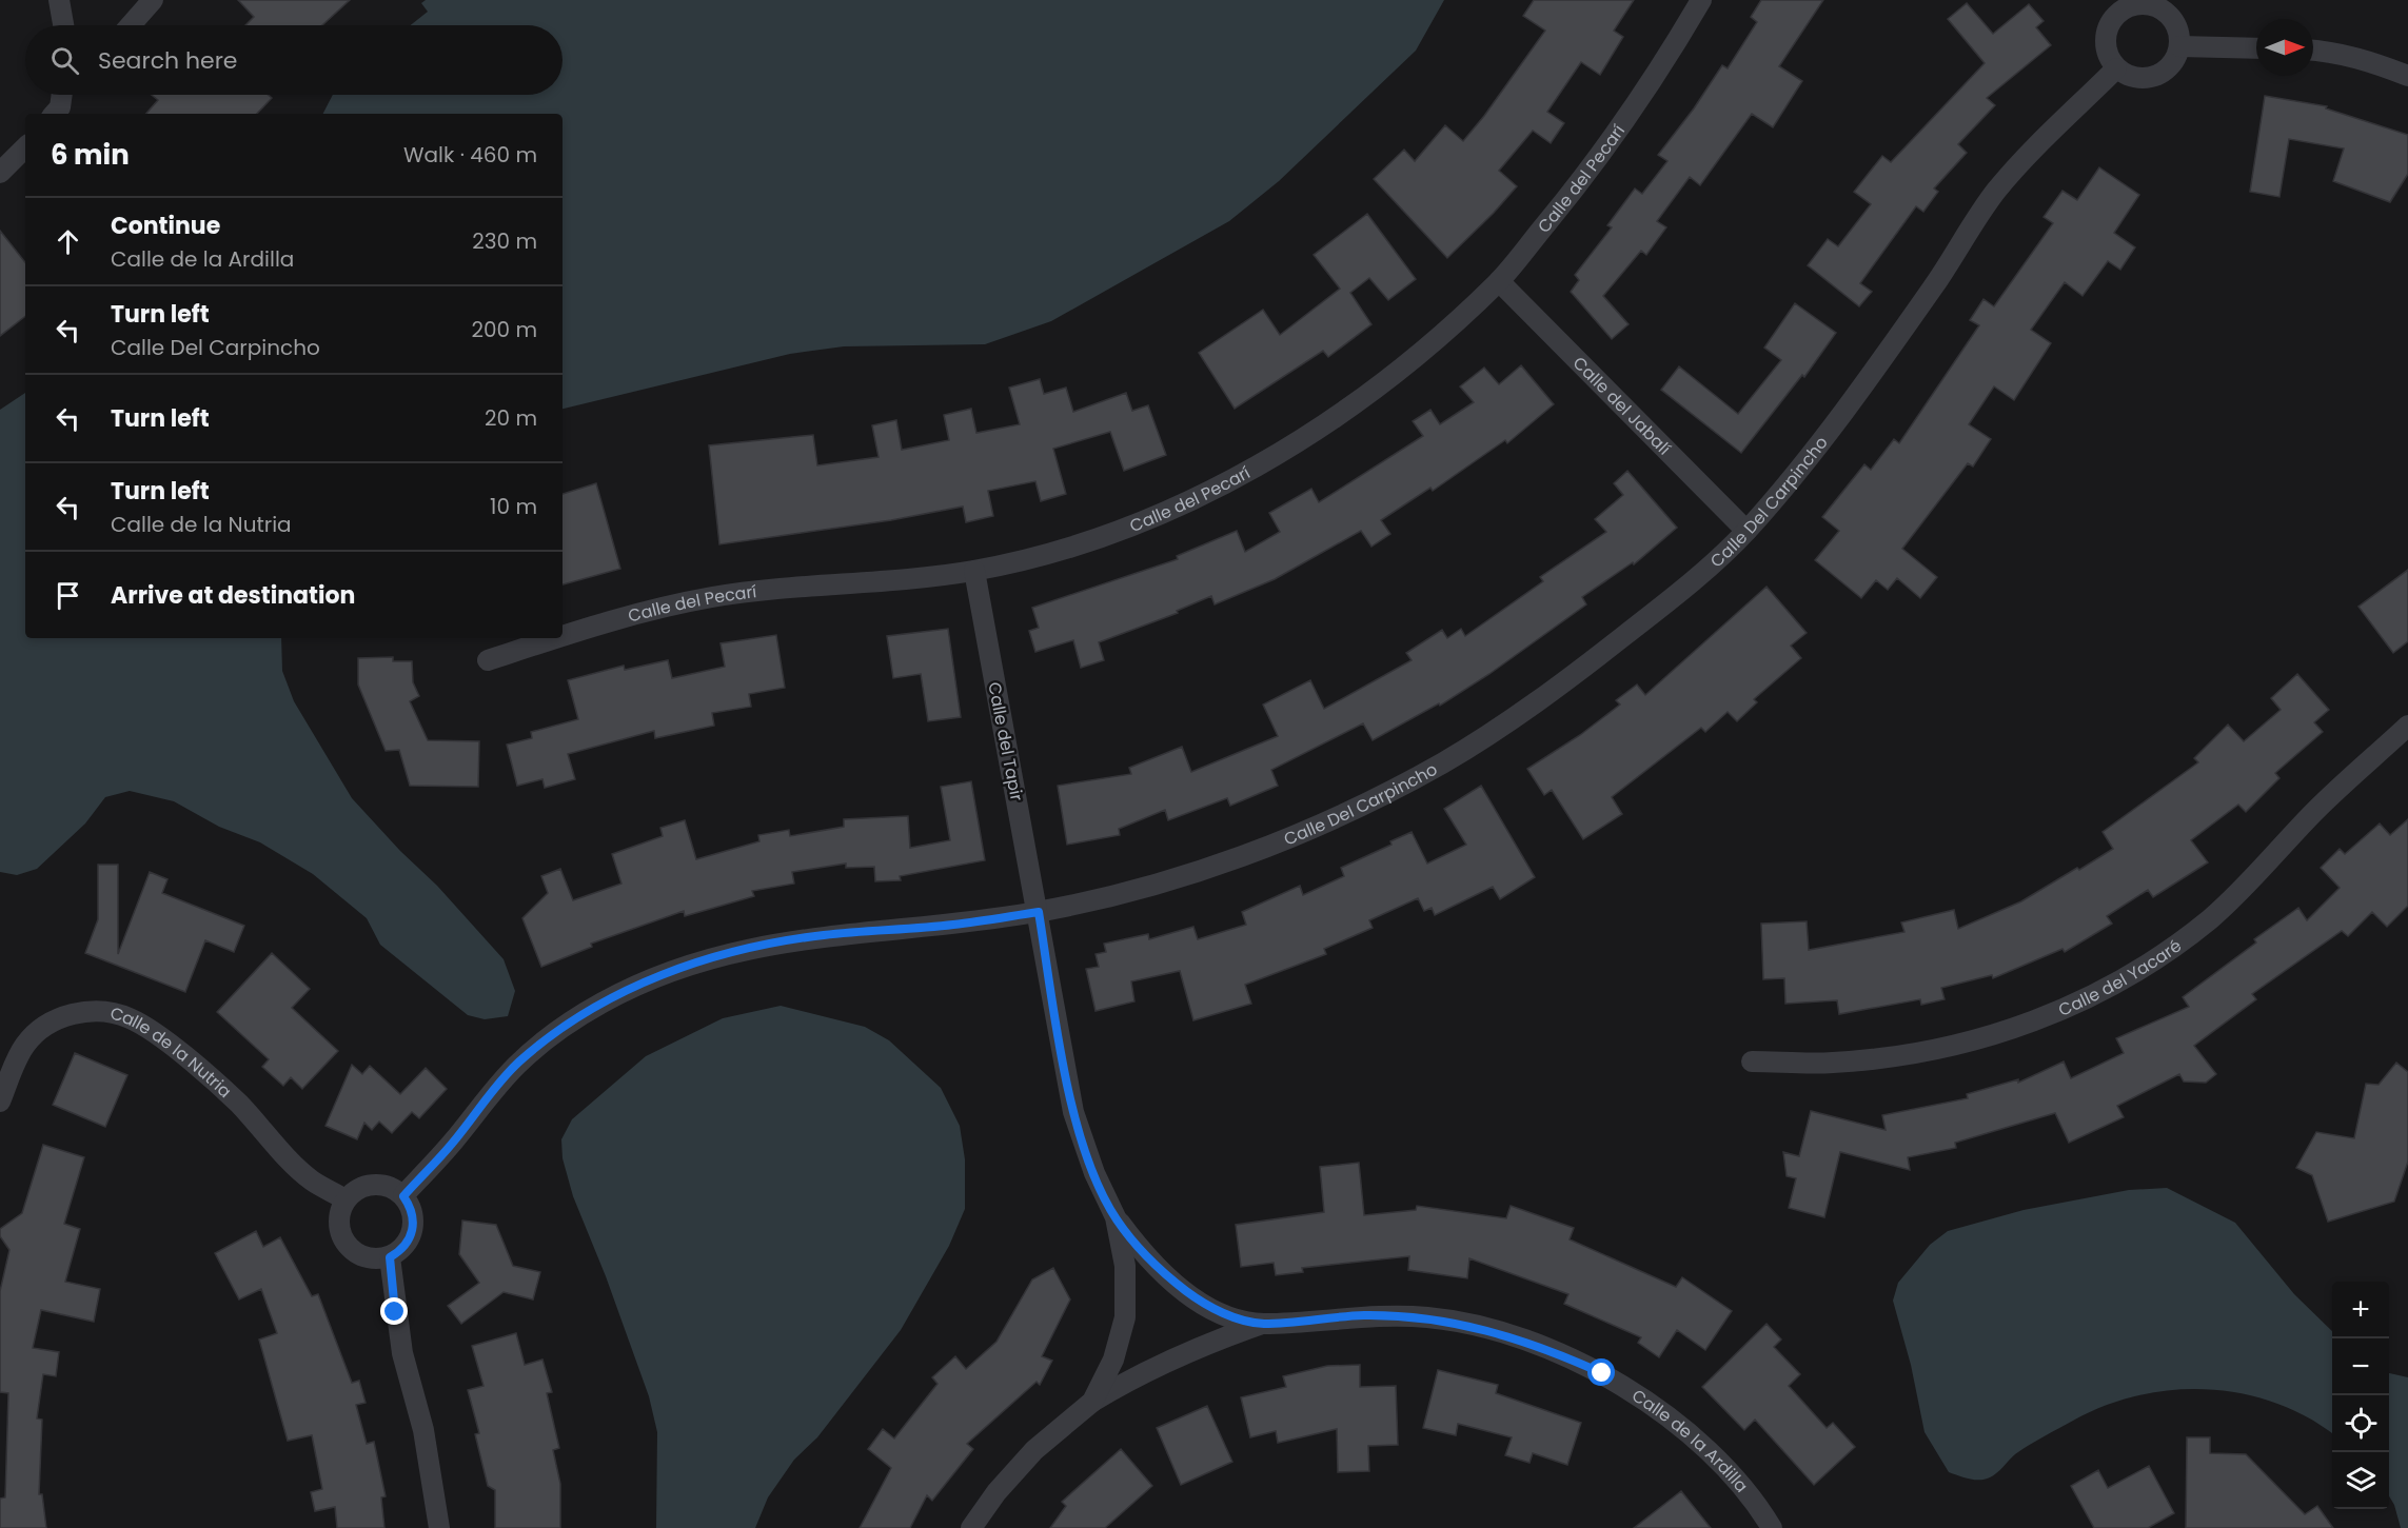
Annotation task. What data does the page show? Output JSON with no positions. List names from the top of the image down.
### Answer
{
  "streets": {
    "street": [
      "Calle del Pecarí",
      "Calle del Jabalí",
      "Calle Del Carpincho",
      "Calle del Tapir",
      "Calle del Yacaré",
      "Calle de la Nutria",
      "Calle de la Ardilla"
    ]
  },
  "crossings": [
    ["Calle del Pecarí", "Calle del Jabalí"],
    ["Calle del Pecarí", "Calle del Tapir"],
    ["Calle del Jabalí", "Calle Del Carpincho"],
    ["Calle Del Carpincho", "Calle del Tapir"],
    ["Calle Del Carpincho", "Calle de la Nutria"],
    ["Calle Del Carpincho", "Calle de la Ardilla"],
    ["Calle del Tapir", "Calle de la Ardilla"]
  ],
  "north": "right",
  "page": {
    "search": "Search here",
    "heading": ["6 min", "Walk · 460 m"],
    "list": [
      ["Continue", "Calle de la Ardilla", "230 m"],
      ["Turn left", "Calle Del Carpincho", "200 m"],
      ["Turn left", "20 m"],
      ["Turn left", "Calle de la Nutria", "10 m"],
      "Arrive at destination"
    ],
    "map_buttons": ["+", "−"]
  }
}
